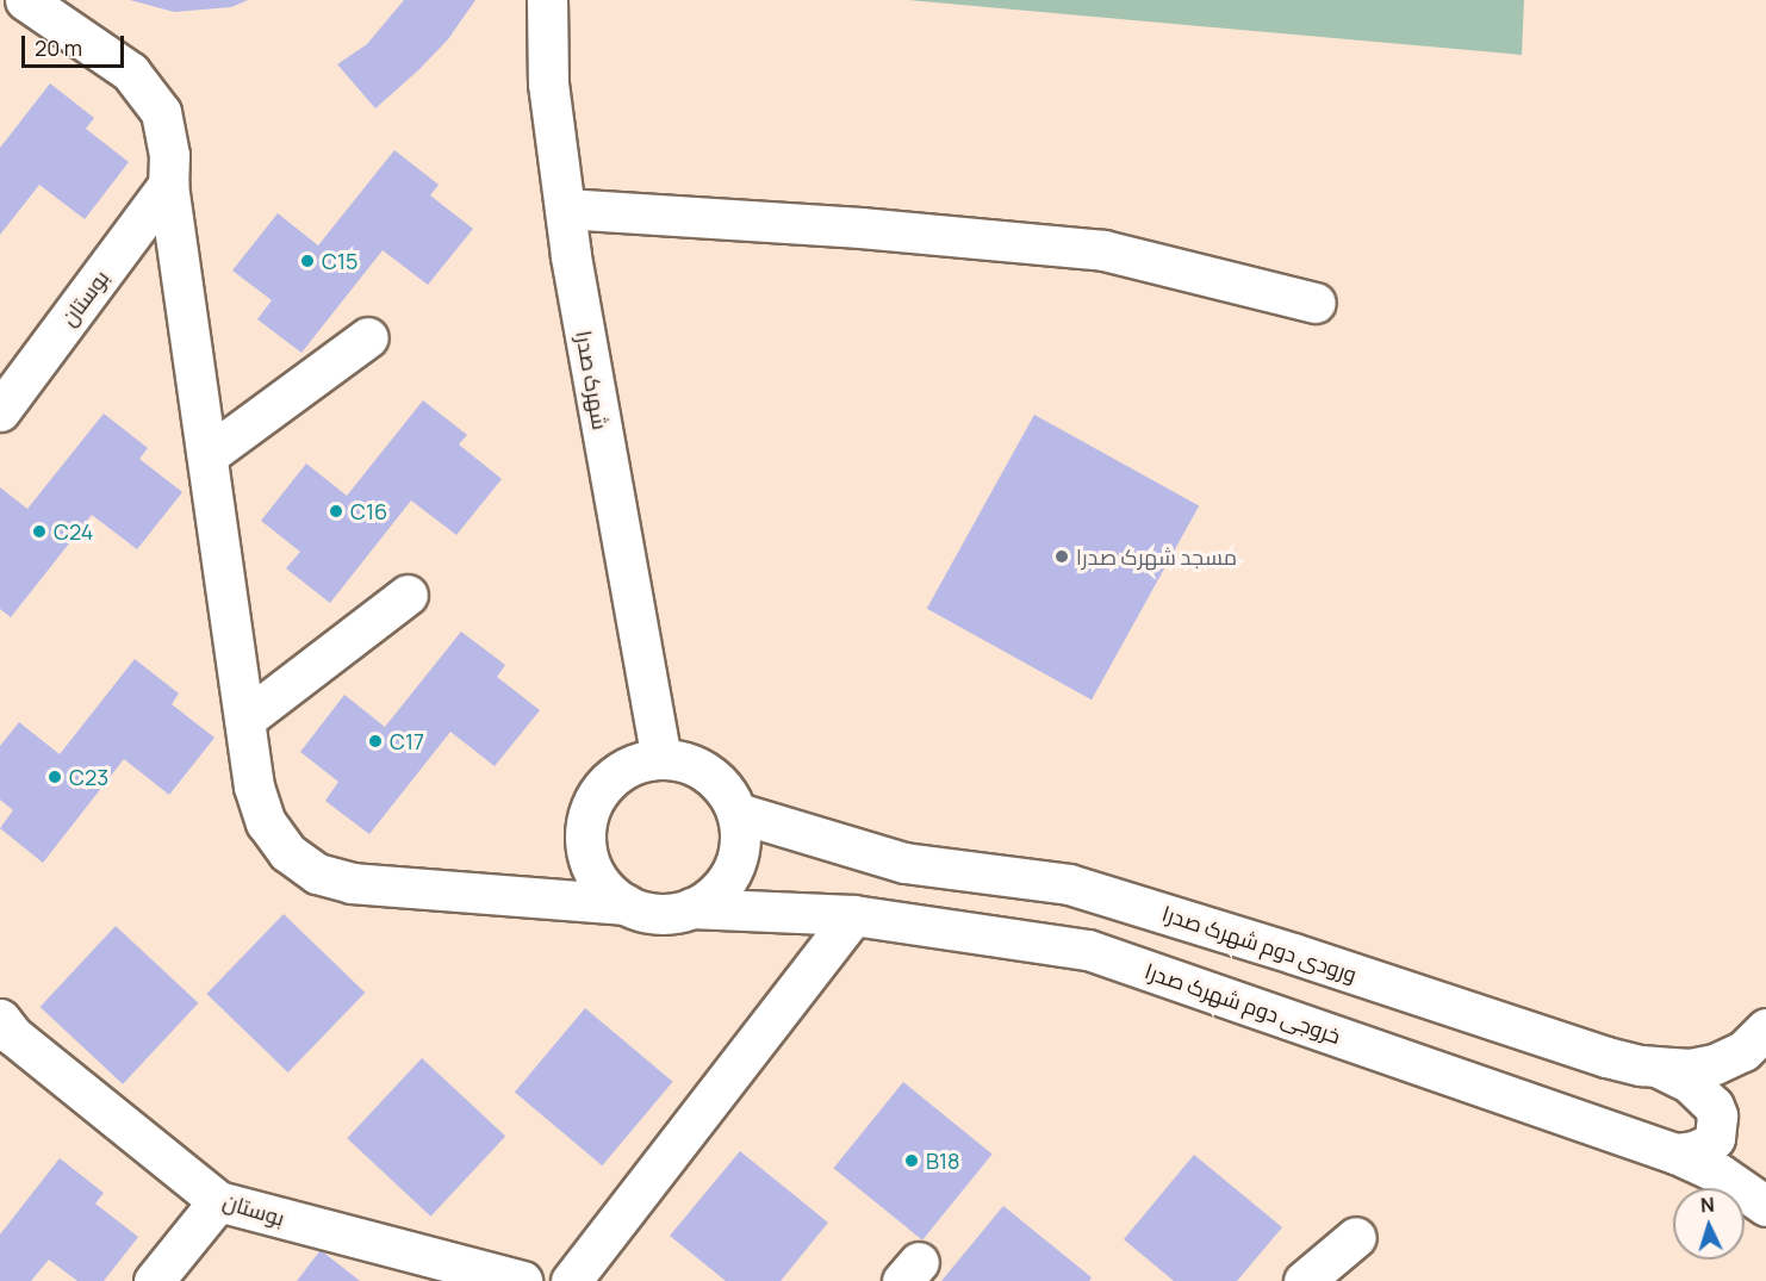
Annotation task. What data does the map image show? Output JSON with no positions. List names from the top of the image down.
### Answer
{
  "streets": {
    "street": [
      "بوستان",
      "شهرک صدرا",
      "ورودی دوم شهرک صدرا",
      "خروجی دوم شهرک صدرا"
    ]
  },
  "crossings": [
    ["شهرک صدرا", "ورودی دوم شهرک صدرا"],
    ["شهرک صدرا", "خروجی دوم شهرک صدرا"],
    ["ورودی دوم شهرک صدرا", "خروجی دوم شهرک صدرا"]
  ],
  "places": [
    "C15",
    "C16",
    "C24",
    "مسجد شهرک صدرا",
    "C17",
    "C23",
    "B18"
  ],
  "scale_bar": "20 m",
  "north": "top"
}
